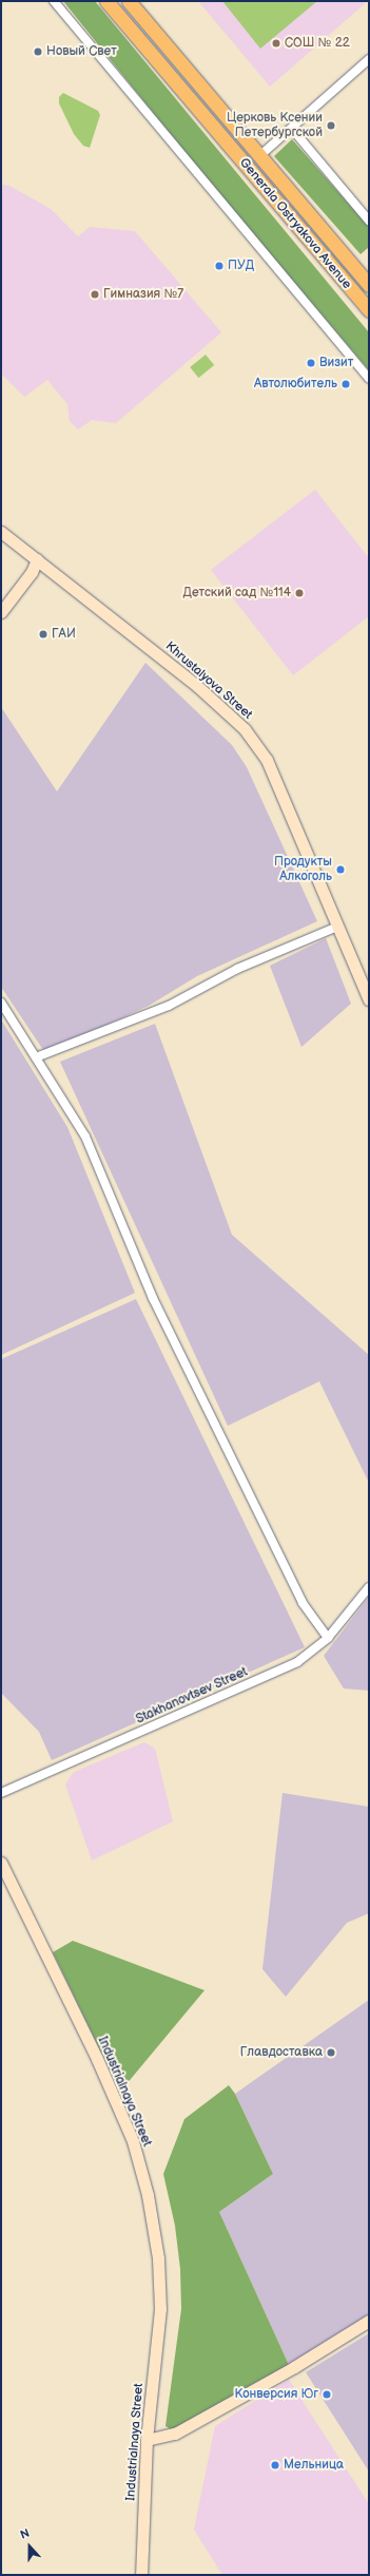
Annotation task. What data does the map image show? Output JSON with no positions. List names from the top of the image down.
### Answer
{
  "streets": {
    "main road": ["Generala Ostryakova Avenue", "Khrustalyova Street", "Industrialnaya Street"],
    "street": ["Stakhanovtsev Street"]
  },
  "places": [
    "СОШ № 22",
    "Новый Свет",
    "Церковь Ксении Петербургской",
    "ПУД",
    "Гимназия №7",
    "Визит",
    "Автолюбитель",
    "Детский сад №114",
    "ГАИ",
    "Продукты Алкоголь",
    "Главдоставка",
    "Конверсия Юг",
    "Мельница"
  ],
  "north": "top"
}
